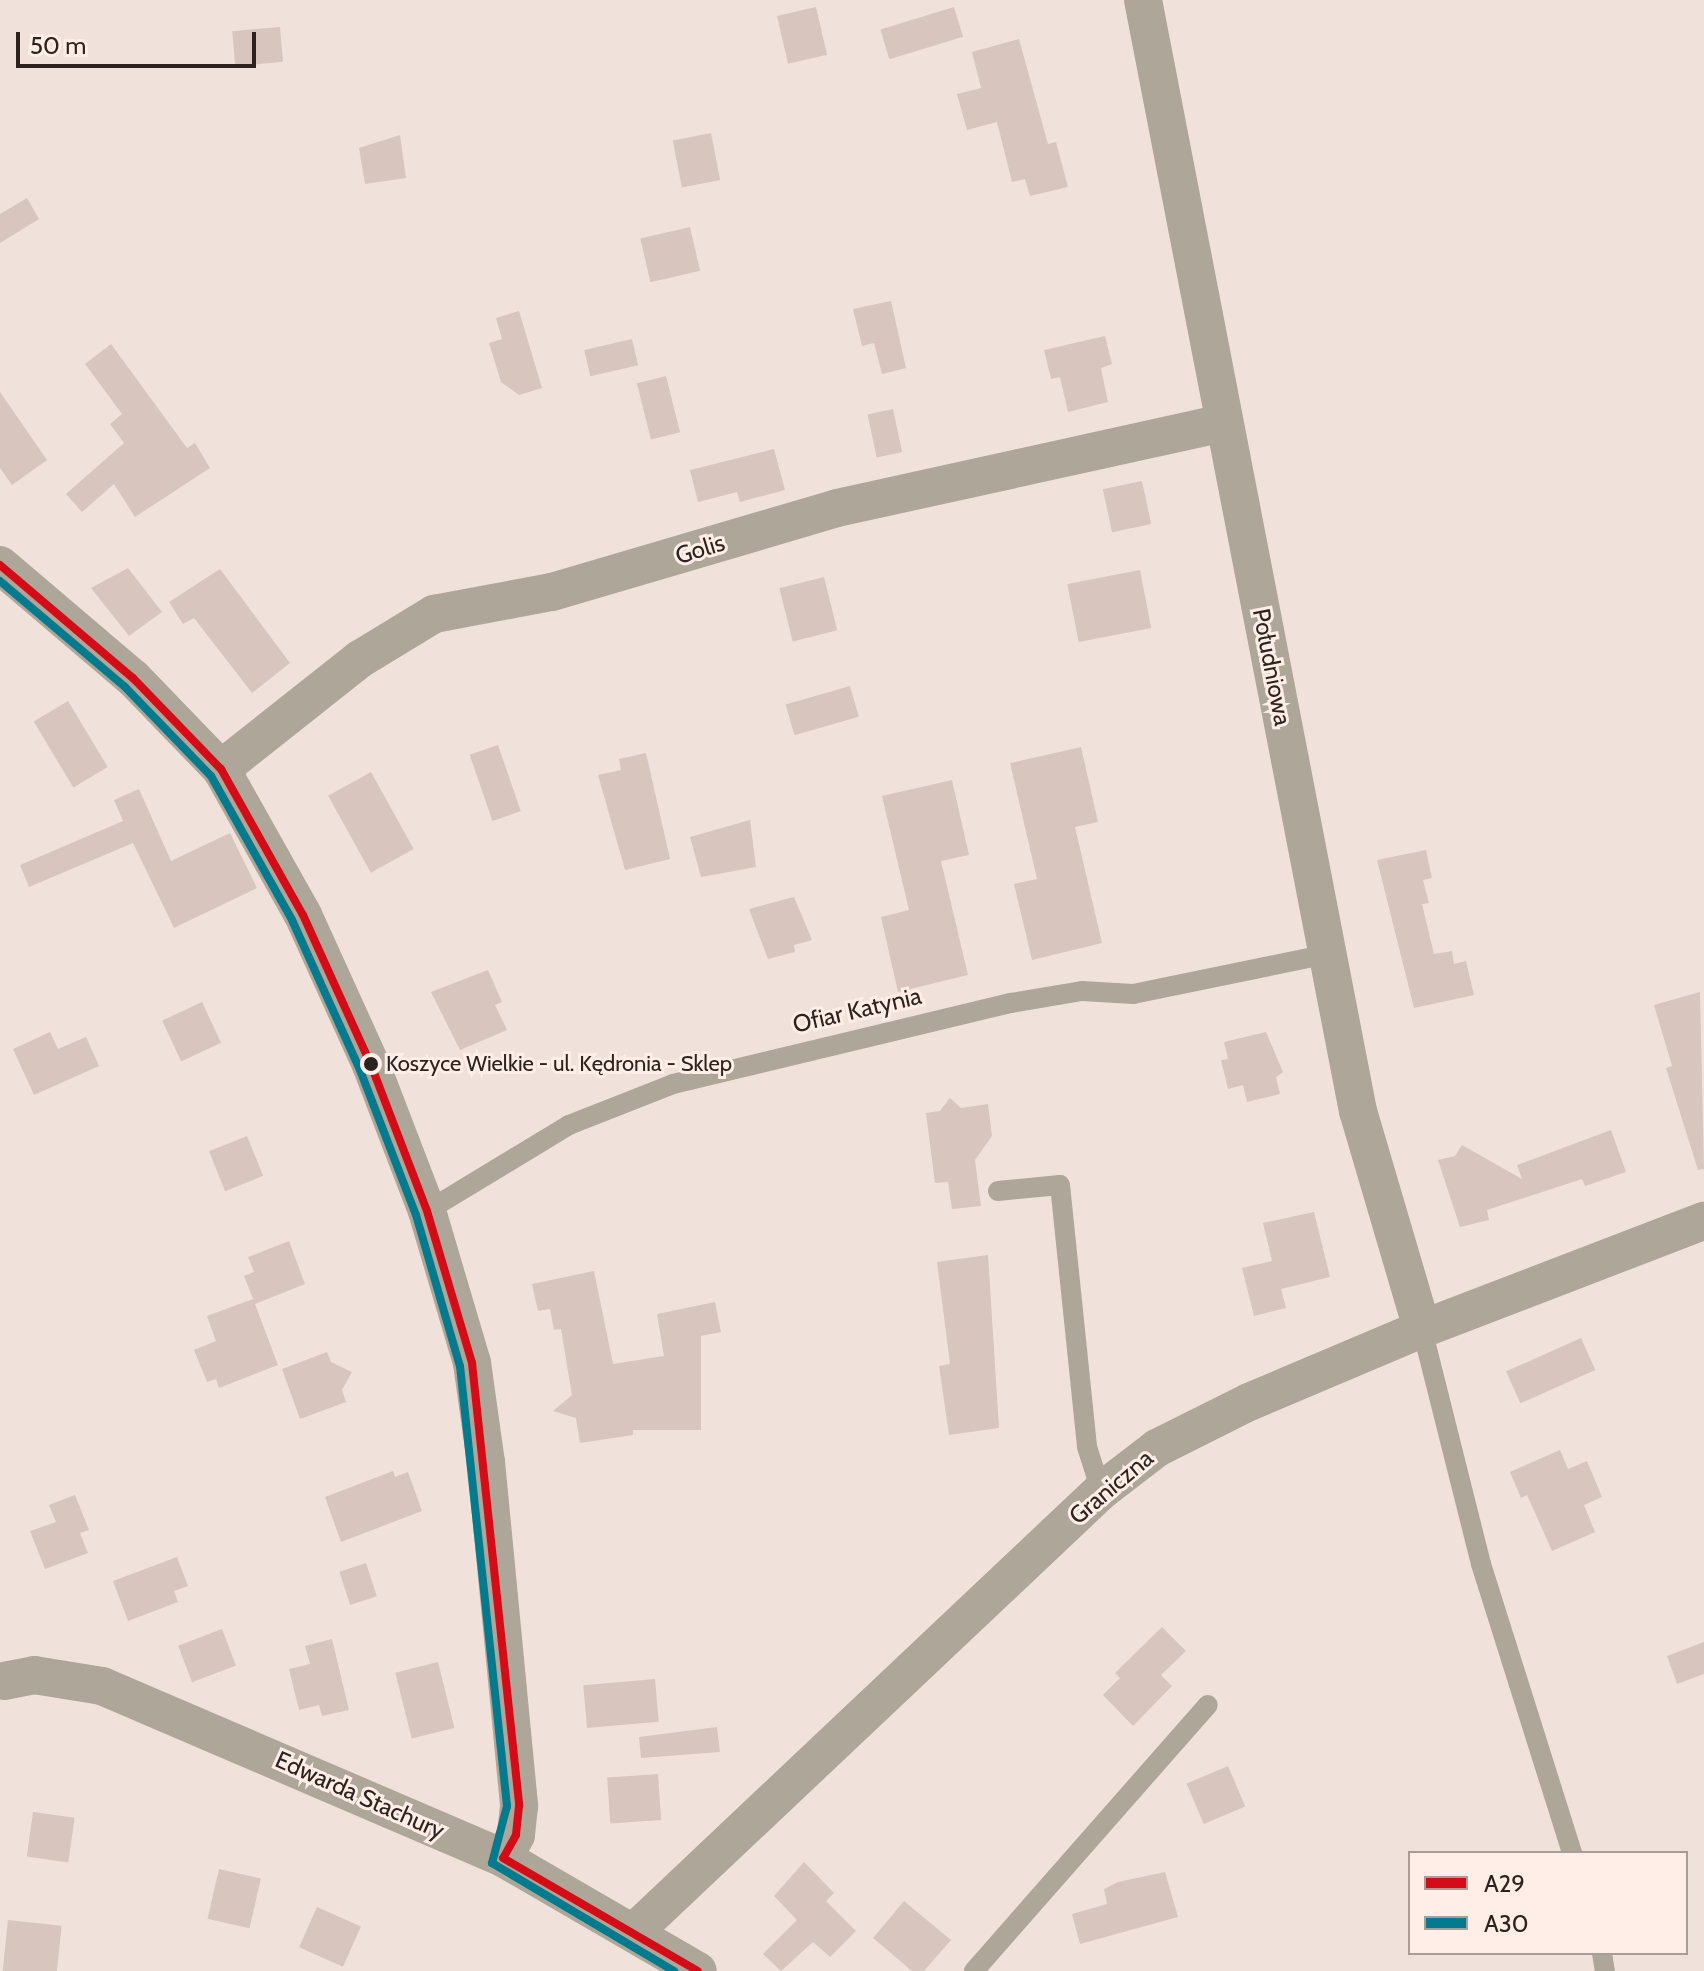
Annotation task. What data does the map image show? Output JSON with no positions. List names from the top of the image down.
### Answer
{
  "streets": {
    "street": [
      "Golis",
      "Południowa",
      "Graniczna",
      "Edwarda Stachury"
    ],
    "lane": ["Ofiar Katynia"]
  },
  "crossings": [
    ["Golis", "Południowa"],
    ["Południowa", "Ofiar Katynia"],
    ["Południowa", "Graniczna"],
    ["Graniczna", "Edwarda Stachury"]
  ],
  "places": ["Koszyce Wielkie - ul. Kędronia - Sklep"],
  "lines": ["transit line A29", "transit line A30"],
  "legend": ["A29", "A30"],
  "scale_bar": "50 m"
}
